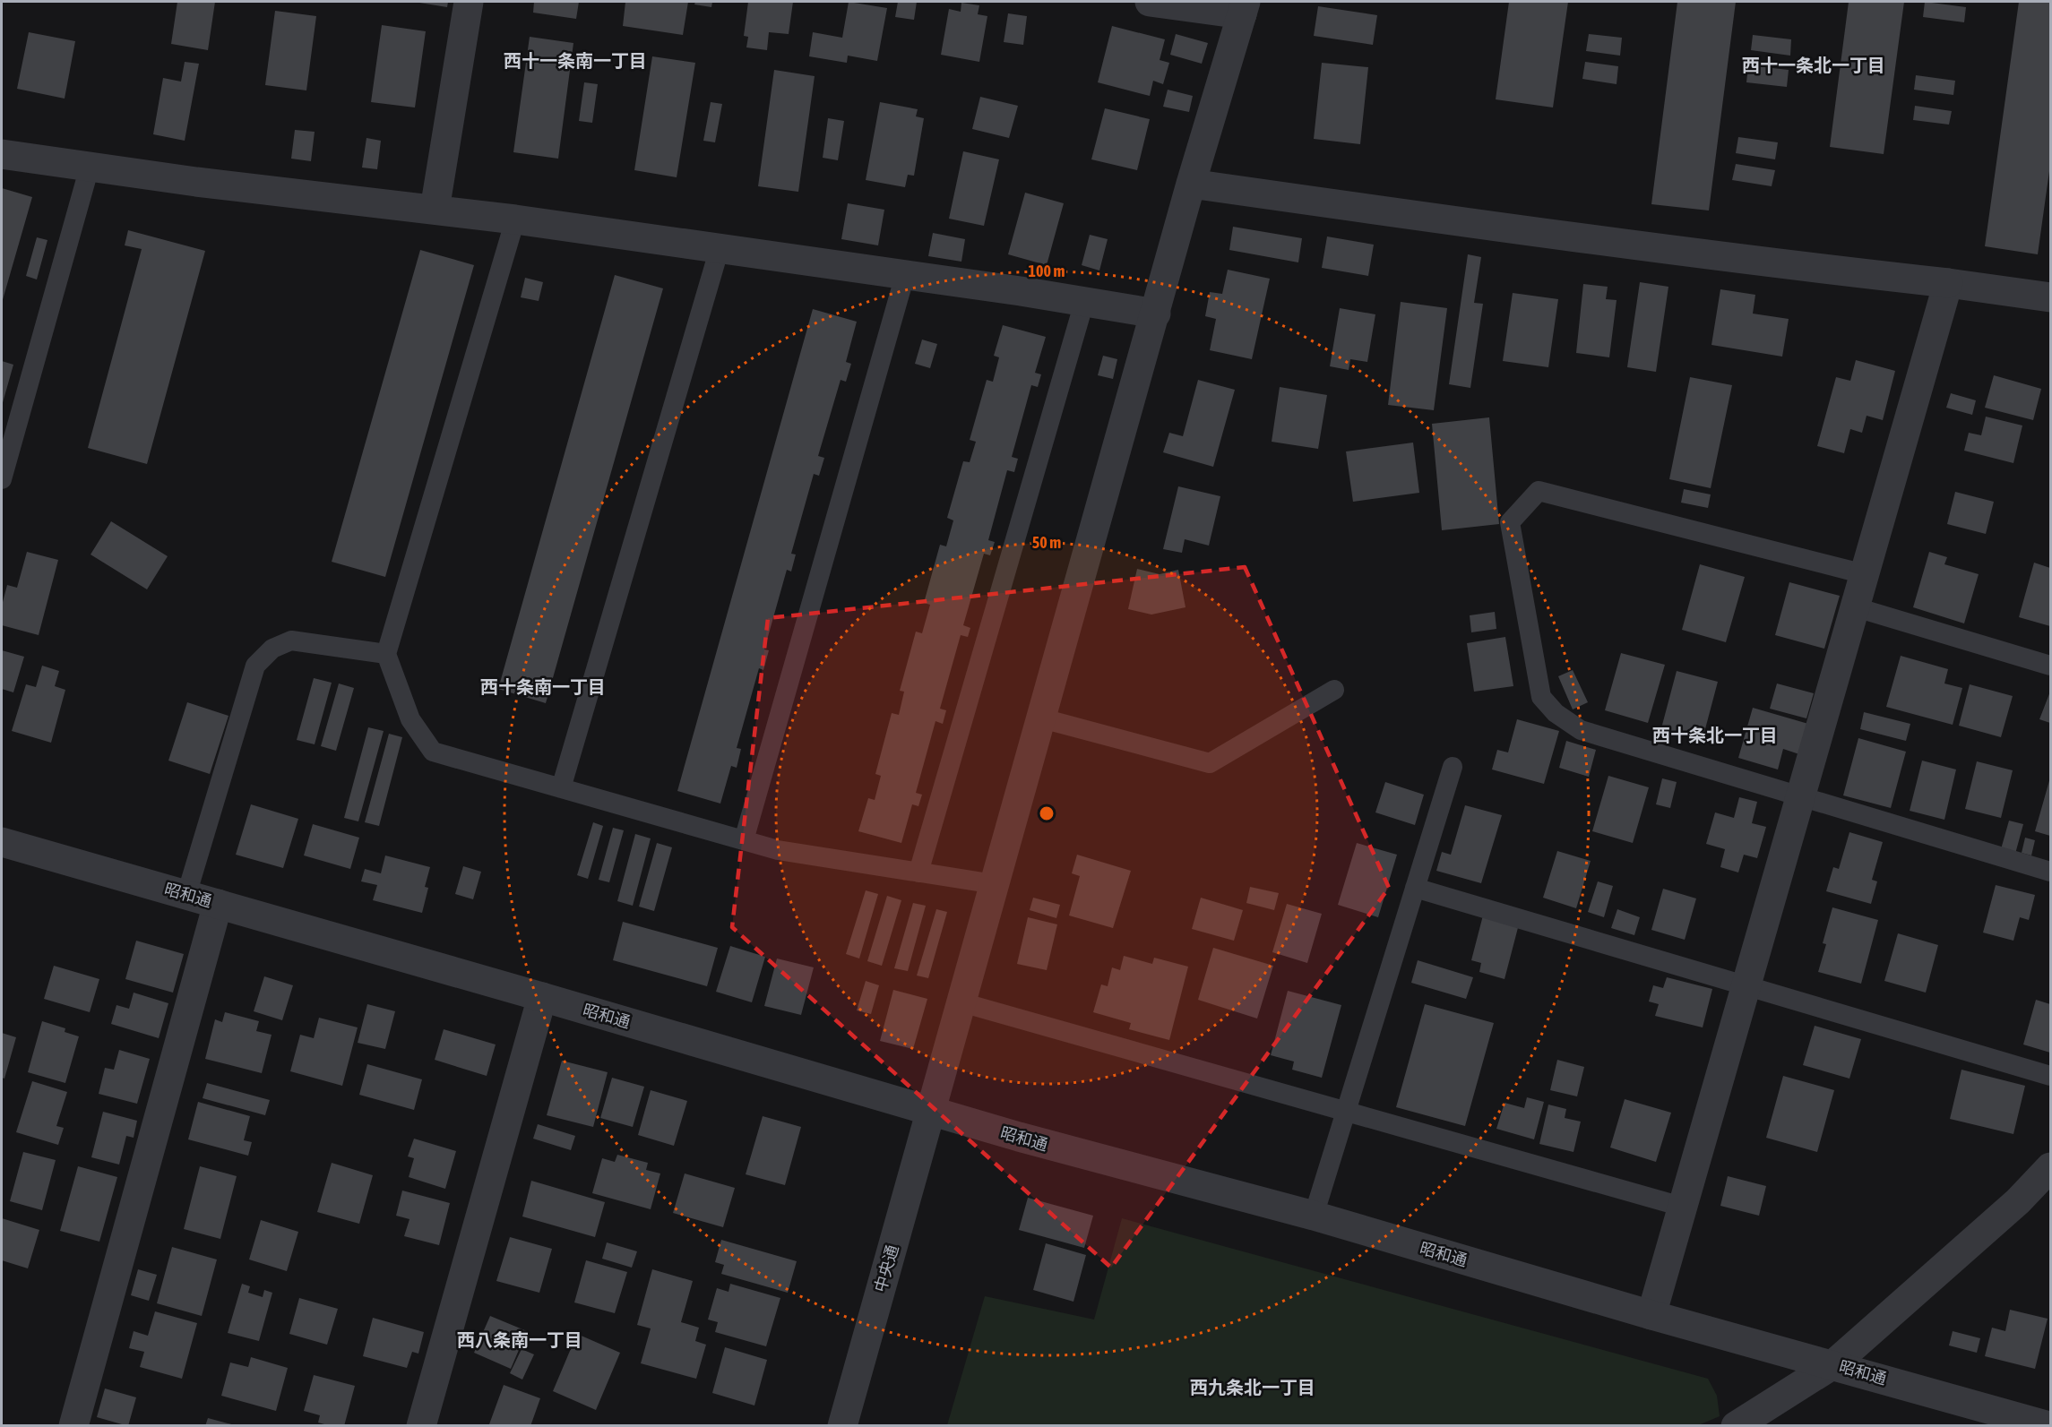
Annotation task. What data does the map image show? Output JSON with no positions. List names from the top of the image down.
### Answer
{
  "streets": {
    "street": ["昭和通", "中央通"]
  },
  "crossings": [
    ["昭和通", "中央通"]
  ],
  "districts": [
    "西十一条南一丁目",
    "西十一条北一丁目",
    "西十条南一丁目",
    "西十条北一丁目",
    "西八条南一丁目",
    "西九条北一丁目"
  ],
  "rings": ["100 m", "50 m"]
}
